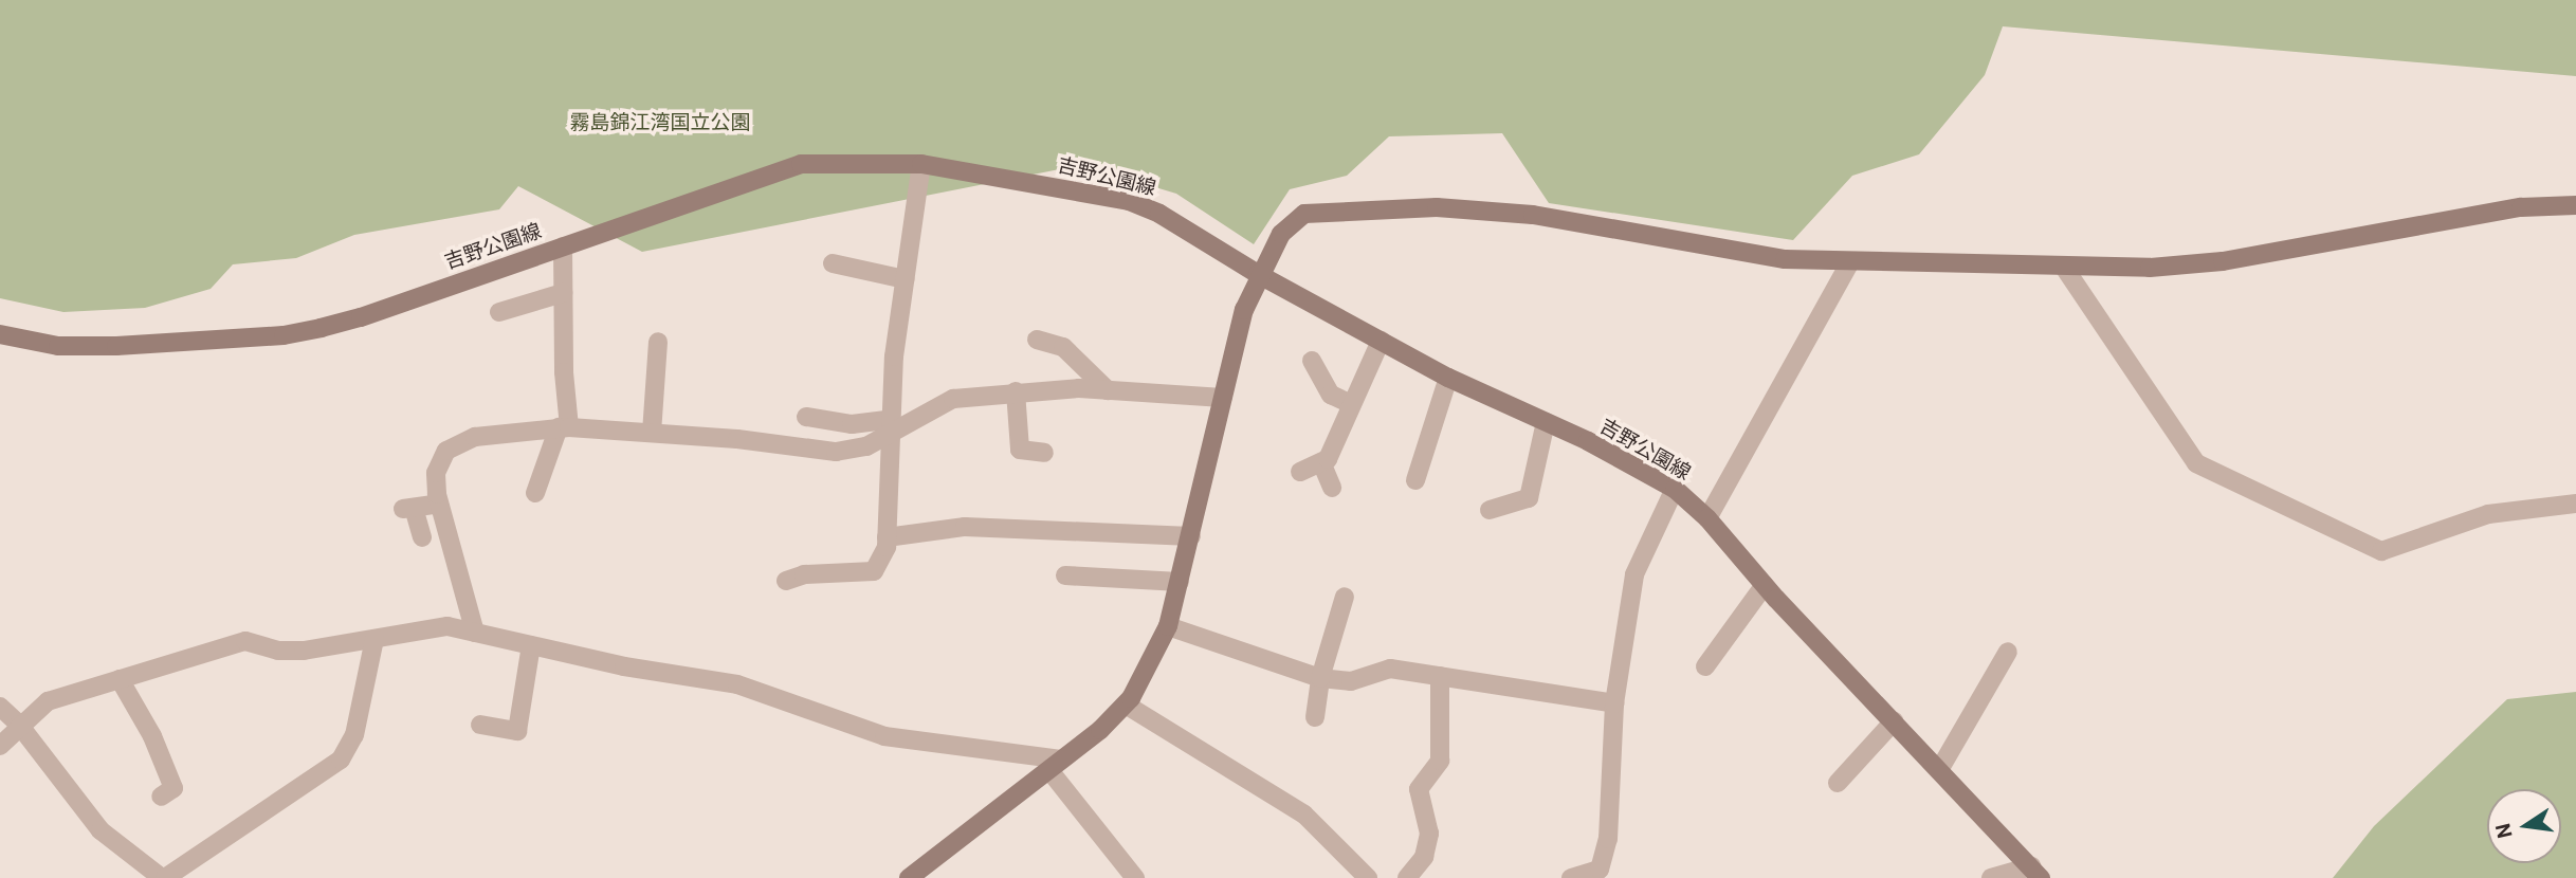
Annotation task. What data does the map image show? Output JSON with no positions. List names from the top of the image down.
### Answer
{
  "streets": {
    "main road": ["吉野公園線"]
  },
  "parks": ["霧島錦江湾国立公園"],
  "north": "left"
}
